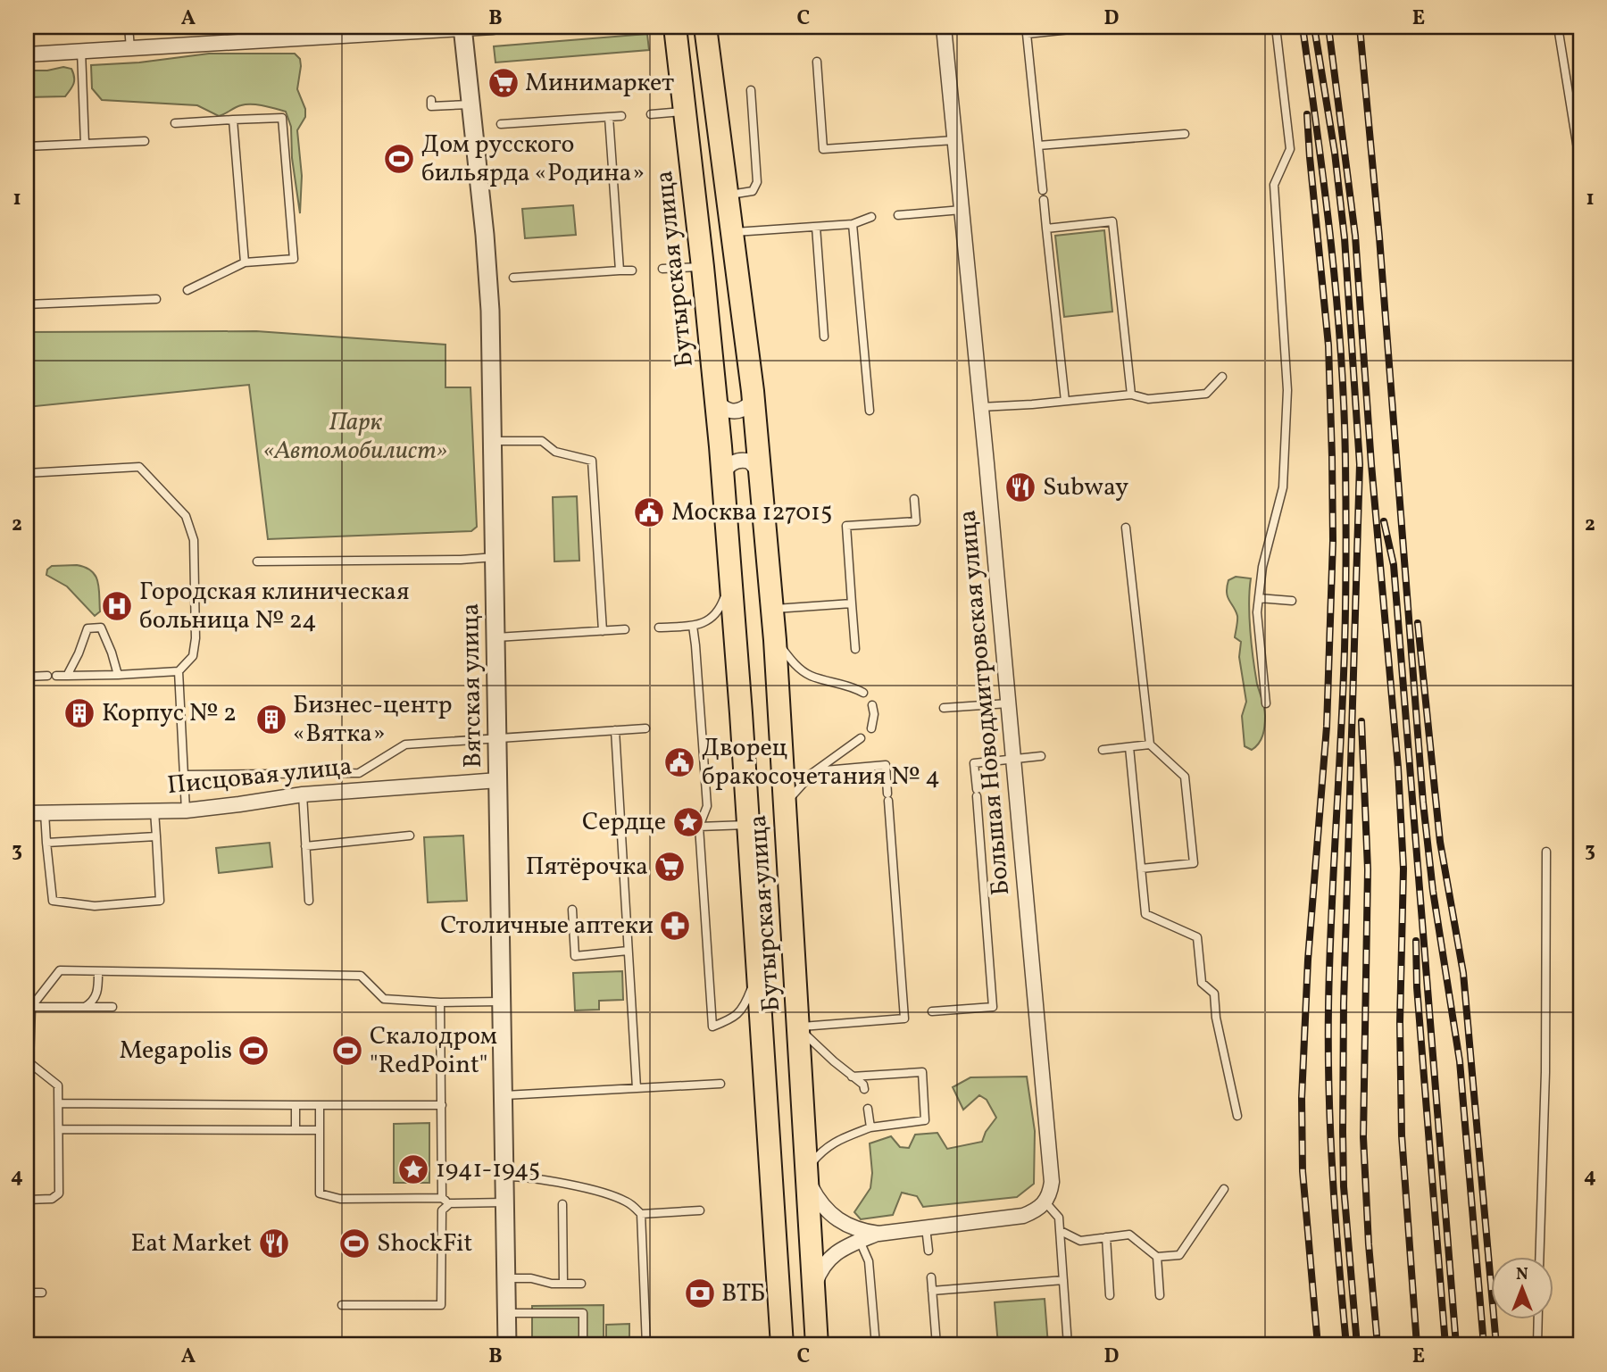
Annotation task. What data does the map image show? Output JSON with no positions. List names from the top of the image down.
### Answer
{
  "streets": {
    "main road": ["Бутырская улица"],
    "street": ["Вятская улица", "Большая Новодмитровская улица", "Писцовая улица"]
  },
  "crossings": [
    ["Вятская улица", "Писцовая улица"]
  ],
  "parks": ["Парк «Автомобилист»"],
  "places": {
    "supermarket": ["Минимаркет", "Пятёрочка"],
    "sports": [
      "Дом русского бильярда «Родина»",
      "Megapolis",
      "Скалодром \"RedPoint\"",
      "ShockFit"
    ],
    "restaurant": ["Subway", "Eat Market"],
    "public building": ["Москва 127015", "Дворец бракосочетания № 4"],
    "hospital": ["Городская клиническая больница № 24"],
    "building": ["Корпус № 2", "Бизнес-центр «Вятка»"],
    "place": ["Сердце", "1941-1945"],
    "pharmacy": ["Столичные аптеки"],
    "bank": ["ВТБ"]
  },
  "north": "top",
  "grid": {
    "columns": [
      "A",
      "B",
      "C",
      "D",
      "E"
    ],
    "rows": [
      "1",
      "2",
      "3",
      "4"
    ]
  }
}
